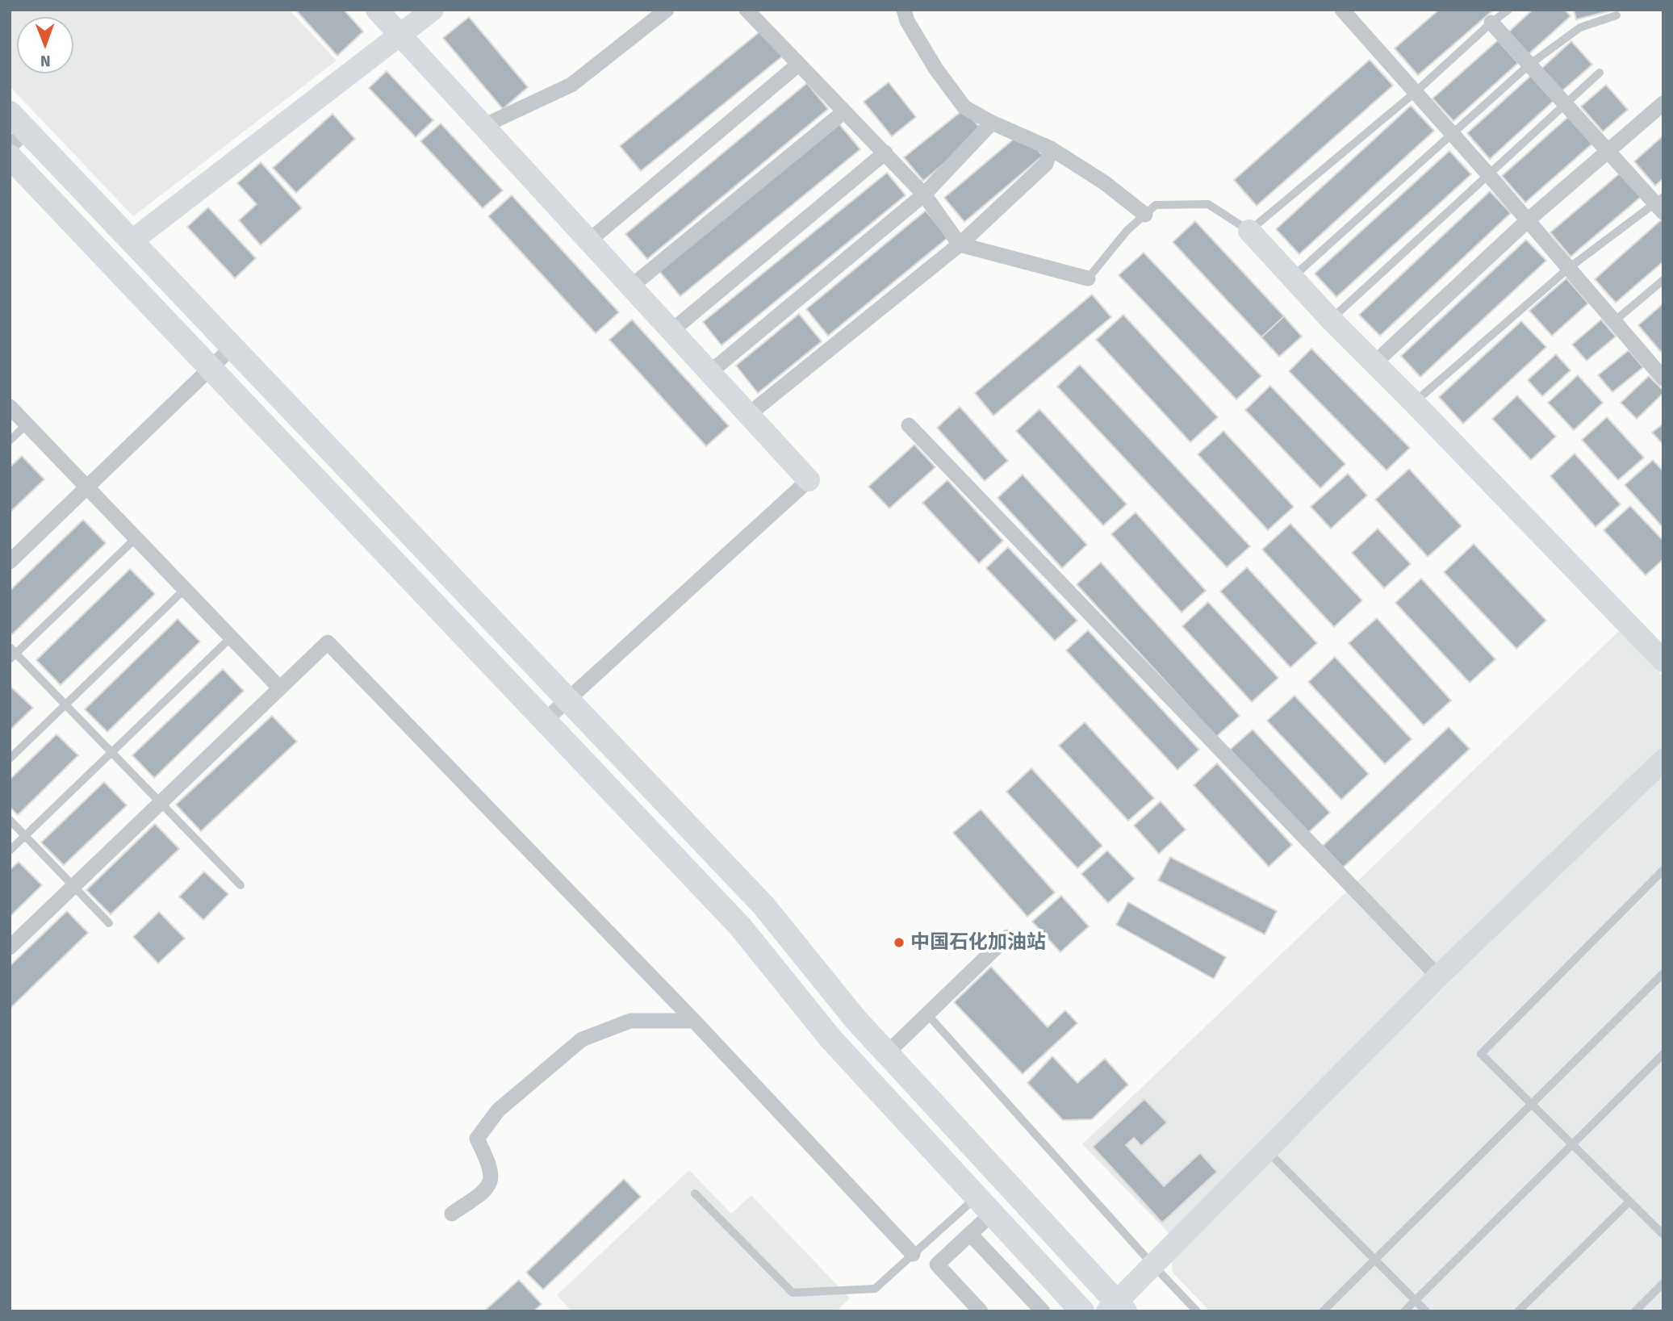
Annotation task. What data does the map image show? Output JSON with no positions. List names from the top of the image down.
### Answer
{
  "places": ["中国石化加油站"],
  "north": "bottom"
}
